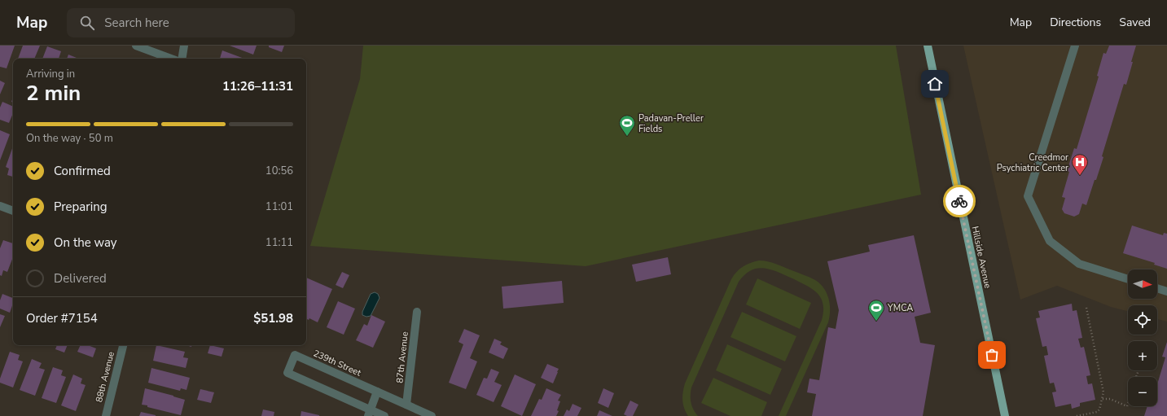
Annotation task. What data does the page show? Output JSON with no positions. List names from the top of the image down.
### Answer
{
  "streets": {
    "main road": ["Hillside Avenue"],
    "street": ["87th Avenue", "239th Street", "88th Avenue"]
  },
  "crossings": [
    ["87th Avenue", "239th Street"]
  ],
  "places": {
    "sports": ["Padavan-Preller Fields", "YMCA"],
    "hospital": ["Creedmor Psychiatric Center"]
  },
  "north": "right",
  "page": {
    "header": "Map",
    "search": "Search here",
    "nav": ["Map", "Directions", "Saved"],
    "heading": ["2 min", "Arriving in", "11:26–11:31"],
    "panel": ["Order #7154", "$51.98"],
    "bar": "On the way · 50 m",
    "list": [
      ["Confirmed", "10:56"],
      ["Preparing", "11:01"],
      ["On the way", "11:11"],
      "Delivered"
    ],
    "map_buttons": ["+", "−"]
  }
}
